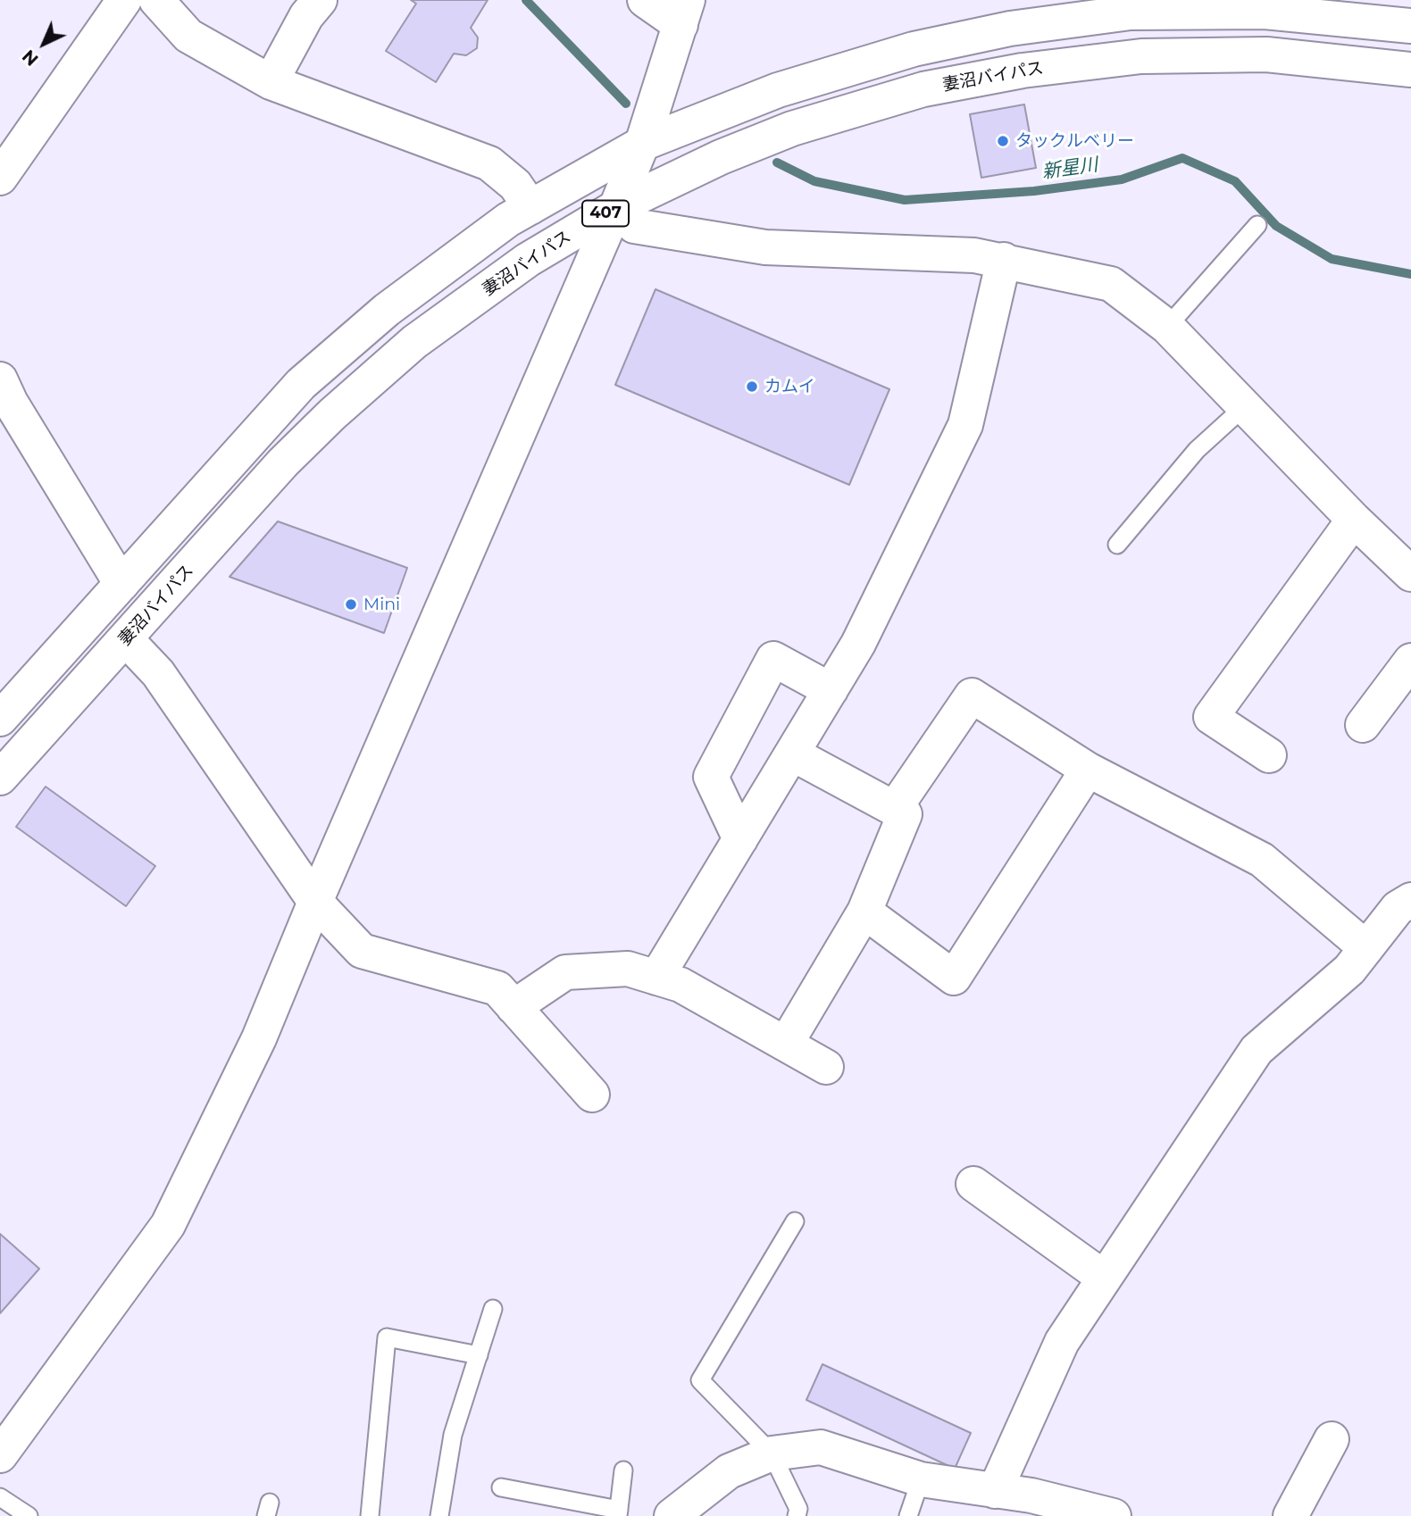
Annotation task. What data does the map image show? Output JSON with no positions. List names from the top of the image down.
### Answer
{
  "streets": {
    "main road": ["妻沼バイパス", "407"]
  },
  "water": ["新星川"],
  "places": ["タックルベリー", "カムイ", "Mini"],
  "north": "bottom left"
}
